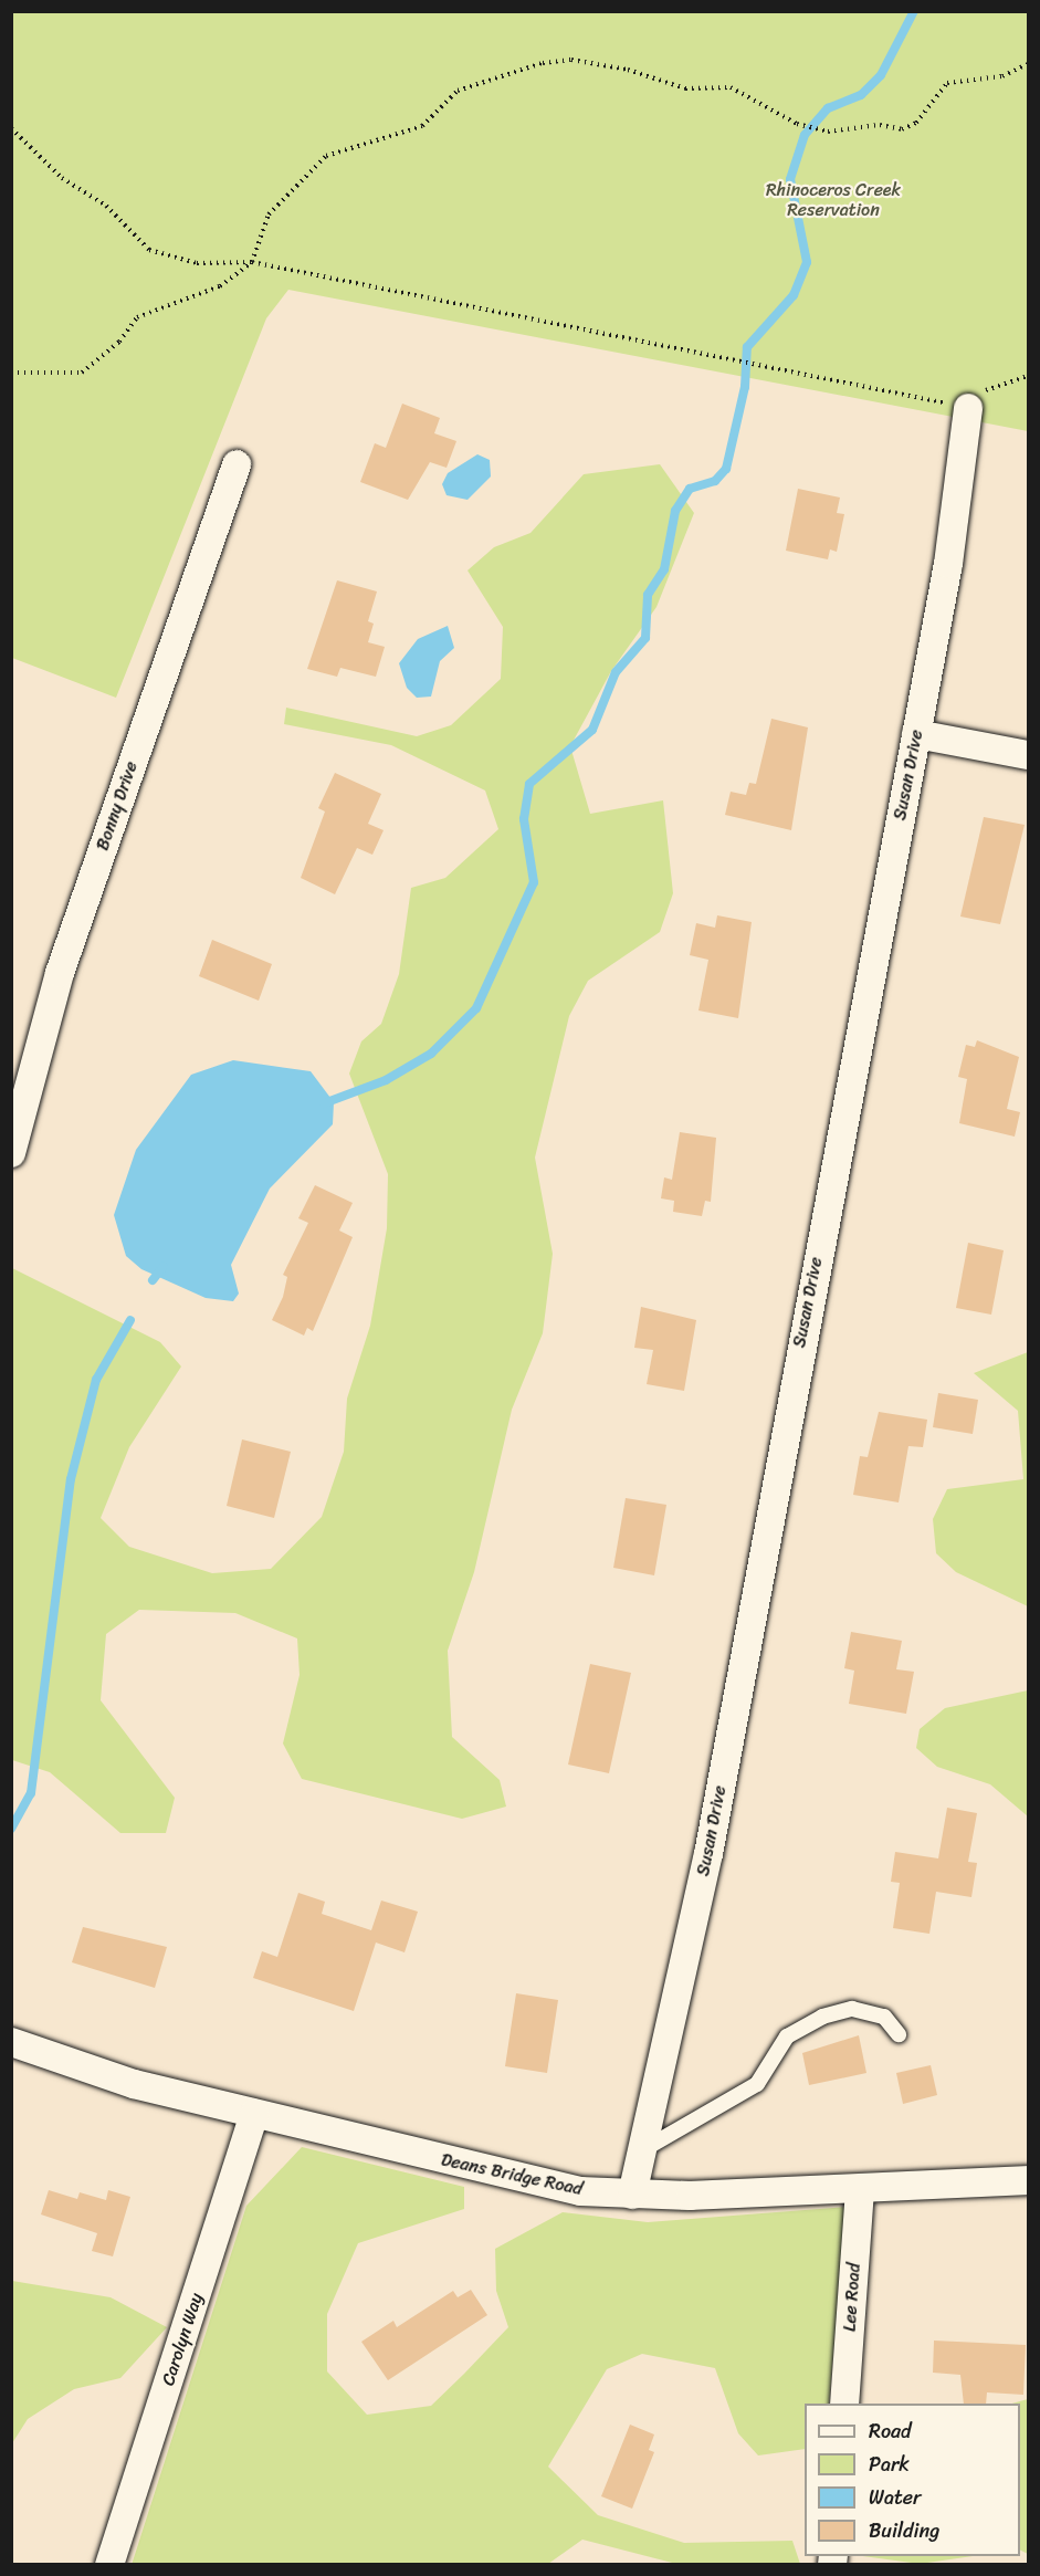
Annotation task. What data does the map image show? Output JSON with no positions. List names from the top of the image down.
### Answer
{
  "streets": {
    "street": [
      "Susan Drive",
      "Bonny Drive",
      "Deans Bridge Road",
      "Lee Road",
      "Carolyn Way"
    ]
  },
  "crossings": [
    ["Susan Drive", "Deans Bridge Road"],
    ["Deans Bridge Road", "Lee Road"],
    ["Deans Bridge Road", "Carolyn Way"]
  ],
  "parks": ["Rhinoceros Creek Reservation"],
  "legend": [
    "Road",
    "Park",
    "Water",
    "Building"
  ]
}
